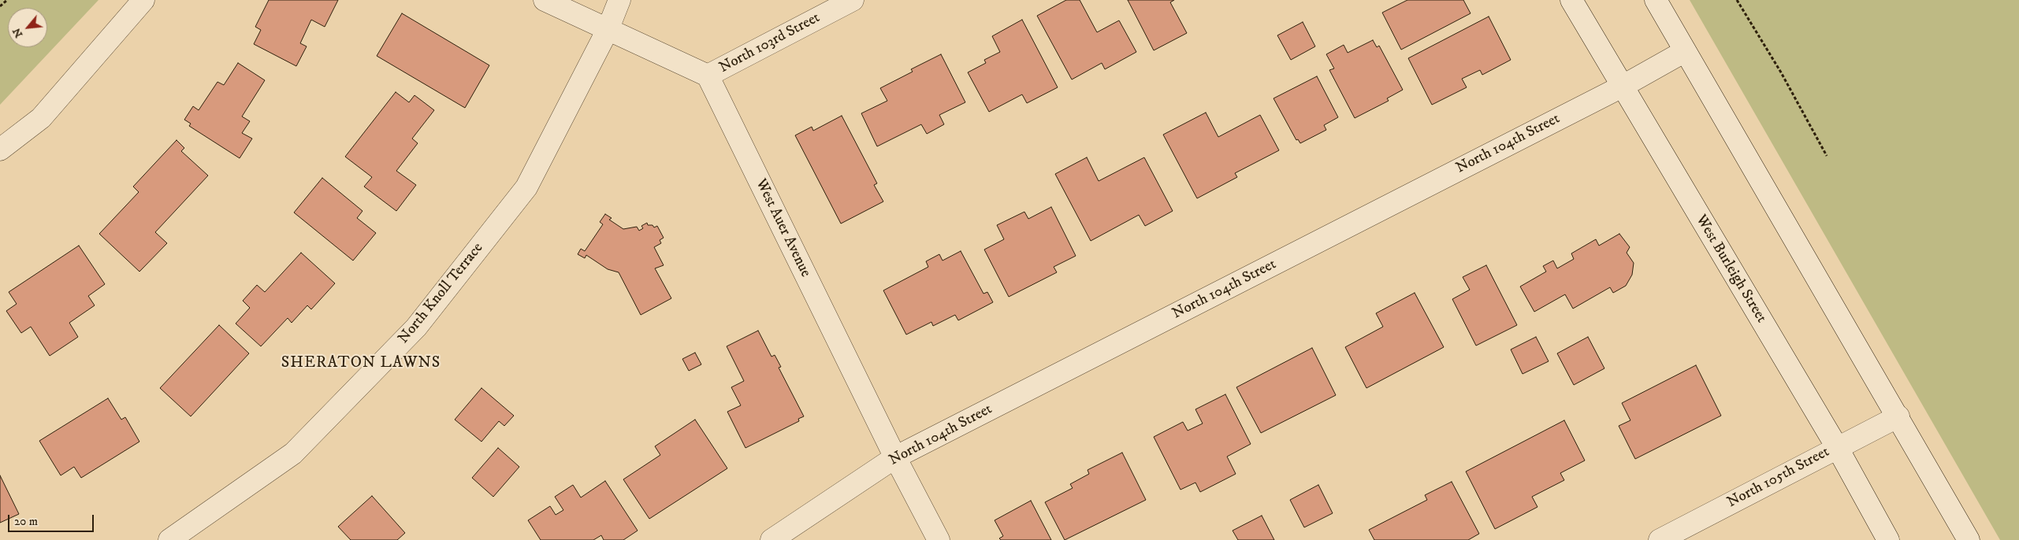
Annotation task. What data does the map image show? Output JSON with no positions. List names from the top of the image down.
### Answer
{
  "streets": {
    "street": [
      "North 103rd Street",
      "North 104th Street",
      "West Auer Avenue",
      "West Burleigh Street",
      "North Knoll Terrace",
      "North 105th Street"
    ]
  },
  "crossings": [
    ["North 103rd Street", "West Auer Avenue"],
    ["North 104th Street", "West Auer Avenue"],
    ["North 104th Street", "West Burleigh Street"],
    ["West Burleigh Street", "North 105th Street"]
  ],
  "districts": ["SHERATON LAWNS"],
  "scale_bar": "20 m",
  "north": "bottom left"
}
